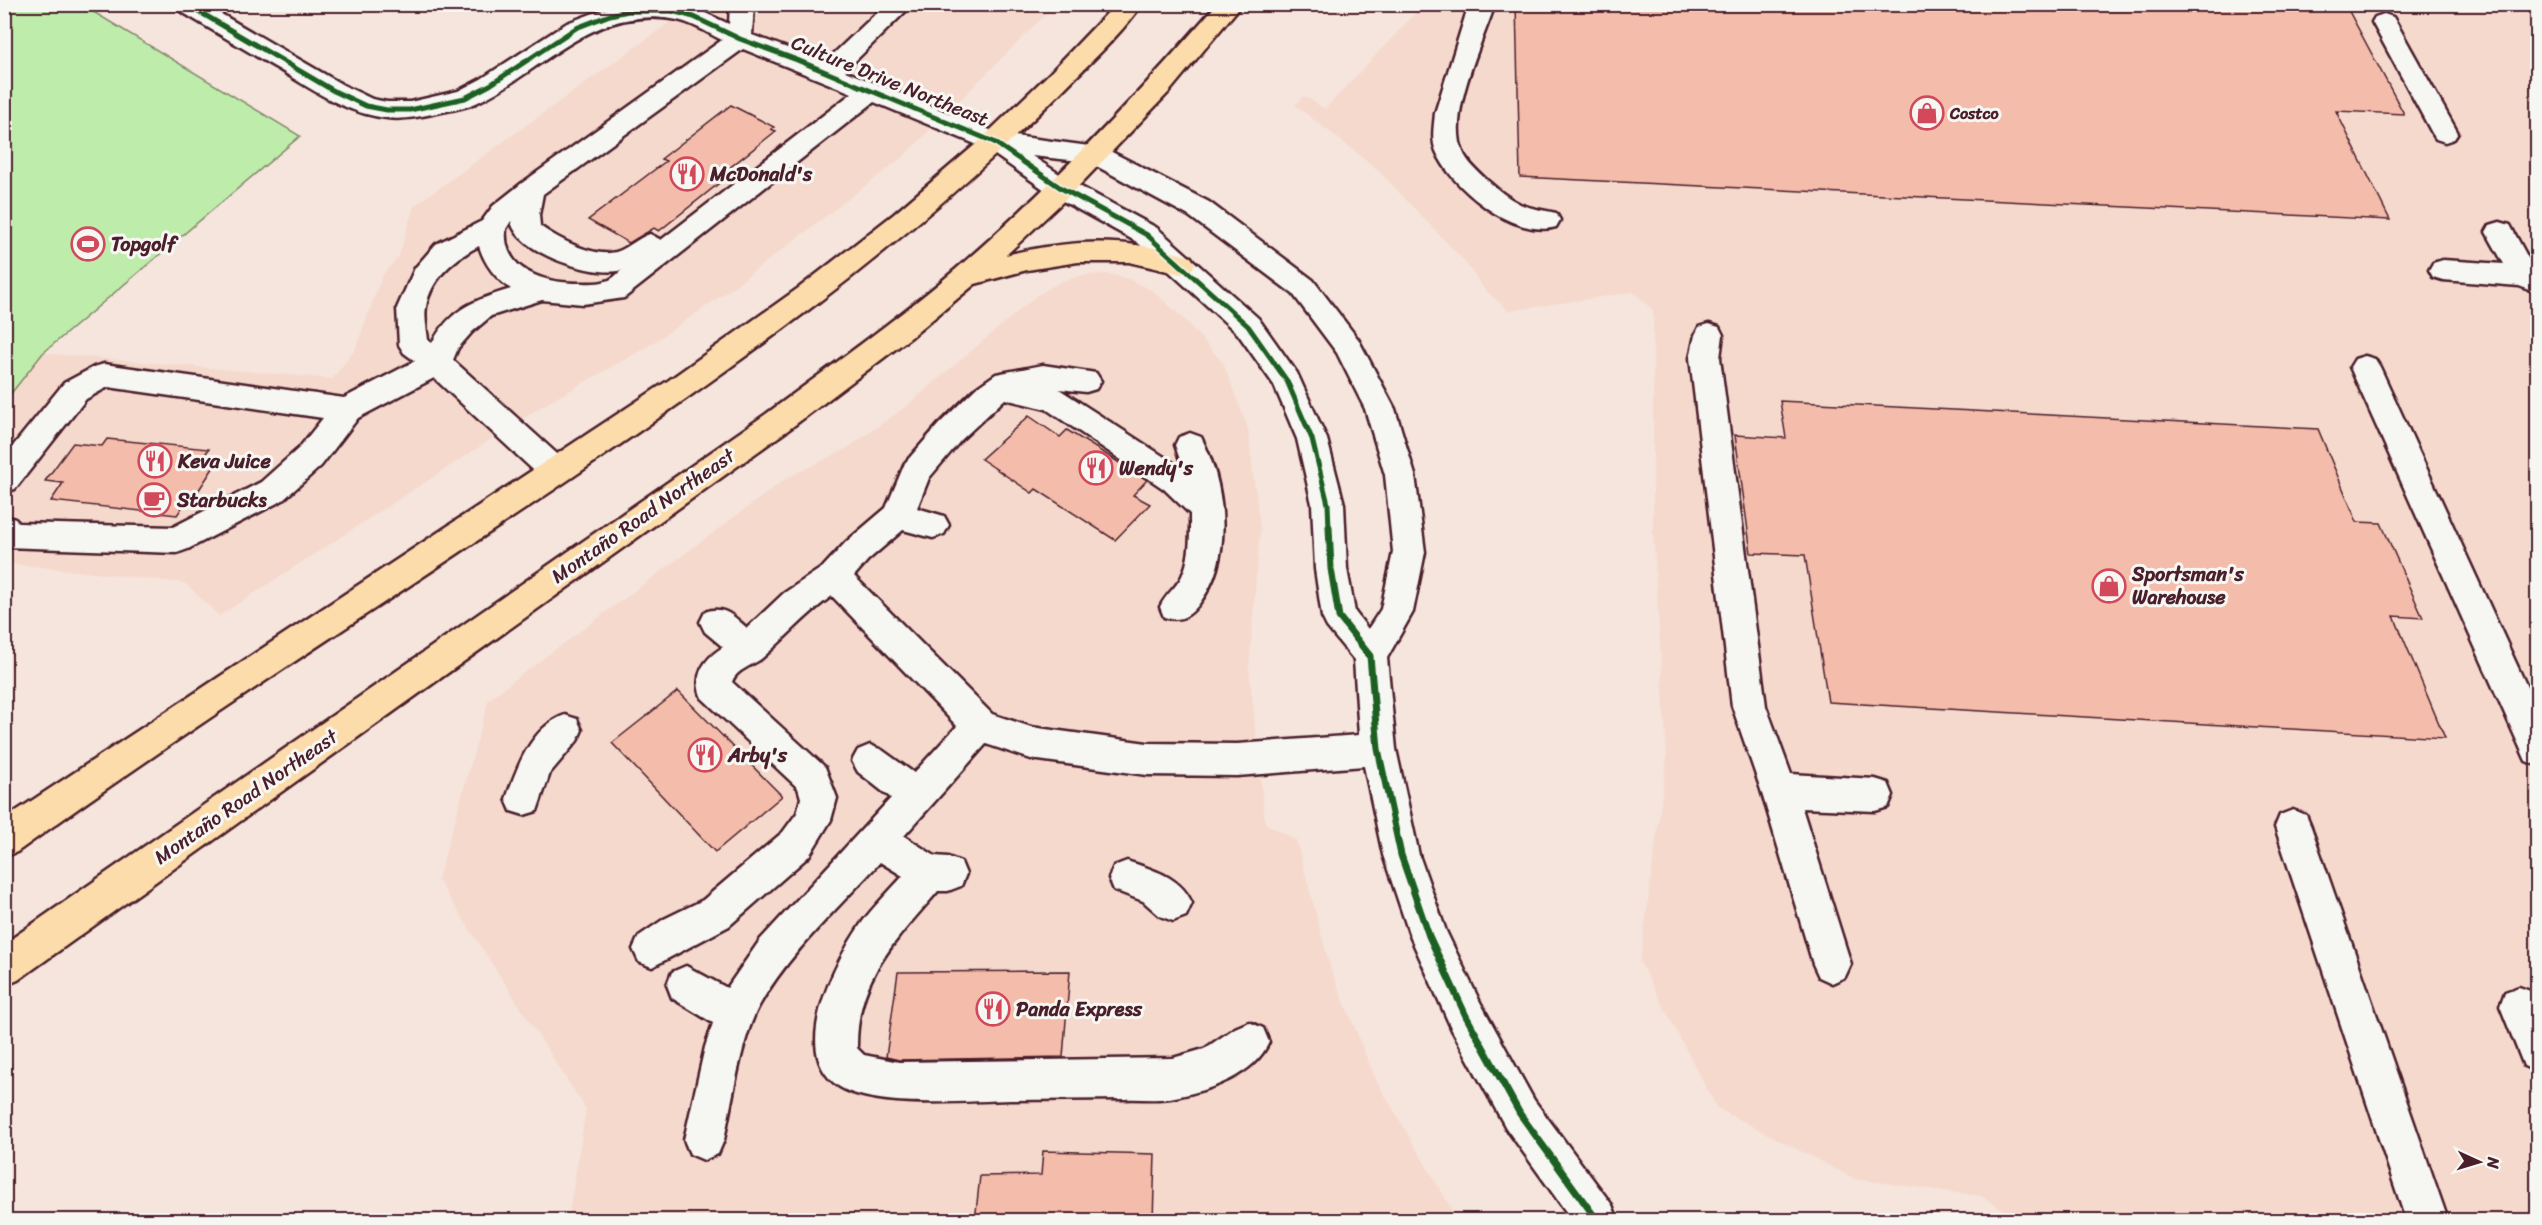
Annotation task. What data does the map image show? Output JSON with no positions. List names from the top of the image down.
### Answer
{
  "streets": {
    "main road": ["Montaño Road Northeast"],
    "street": ["Culture Drive Northeast"]
  },
  "crossings": [
    ["Culture Drive Northeast", "Montaño Road Northeast"]
  ],
  "places": {
    "shop": ["Costco", "Sportsman's Warehouse"],
    "restaurant": [
      "McDonald's",
      "Keva Juice",
      "Wendy's",
      "Arby's",
      "Panda Express"
    ],
    "sports": ["Topgolf"],
    "cafe": ["Starbucks"]
  },
  "north": "right"
}
